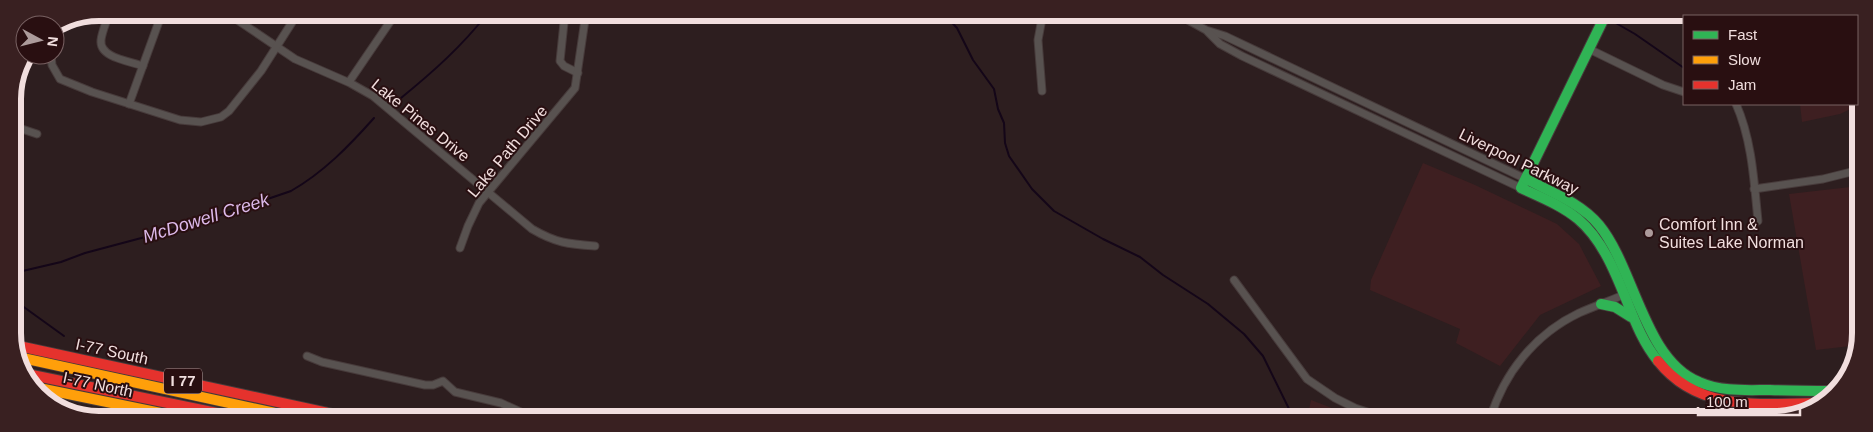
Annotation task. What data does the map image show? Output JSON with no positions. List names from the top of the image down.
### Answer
{
  "streets": {
    "main road": [
      "Liverpool Parkway",
      "I-77 South",
      "I 77",
      "I-77 North"
    ],
    "street": ["Lake Pines Drive", "Lake Path Drive"]
  },
  "crossings": [
    ["Lake Pines Drive", "Lake Path Drive"]
  ],
  "water": ["McDowell Creek"],
  "places": ["Comfort Inn & Suites Lake Norman"],
  "legend": ["Fast", "Slow", "Jam"],
  "scale_bar": "100 m",
  "north": "right"
}
